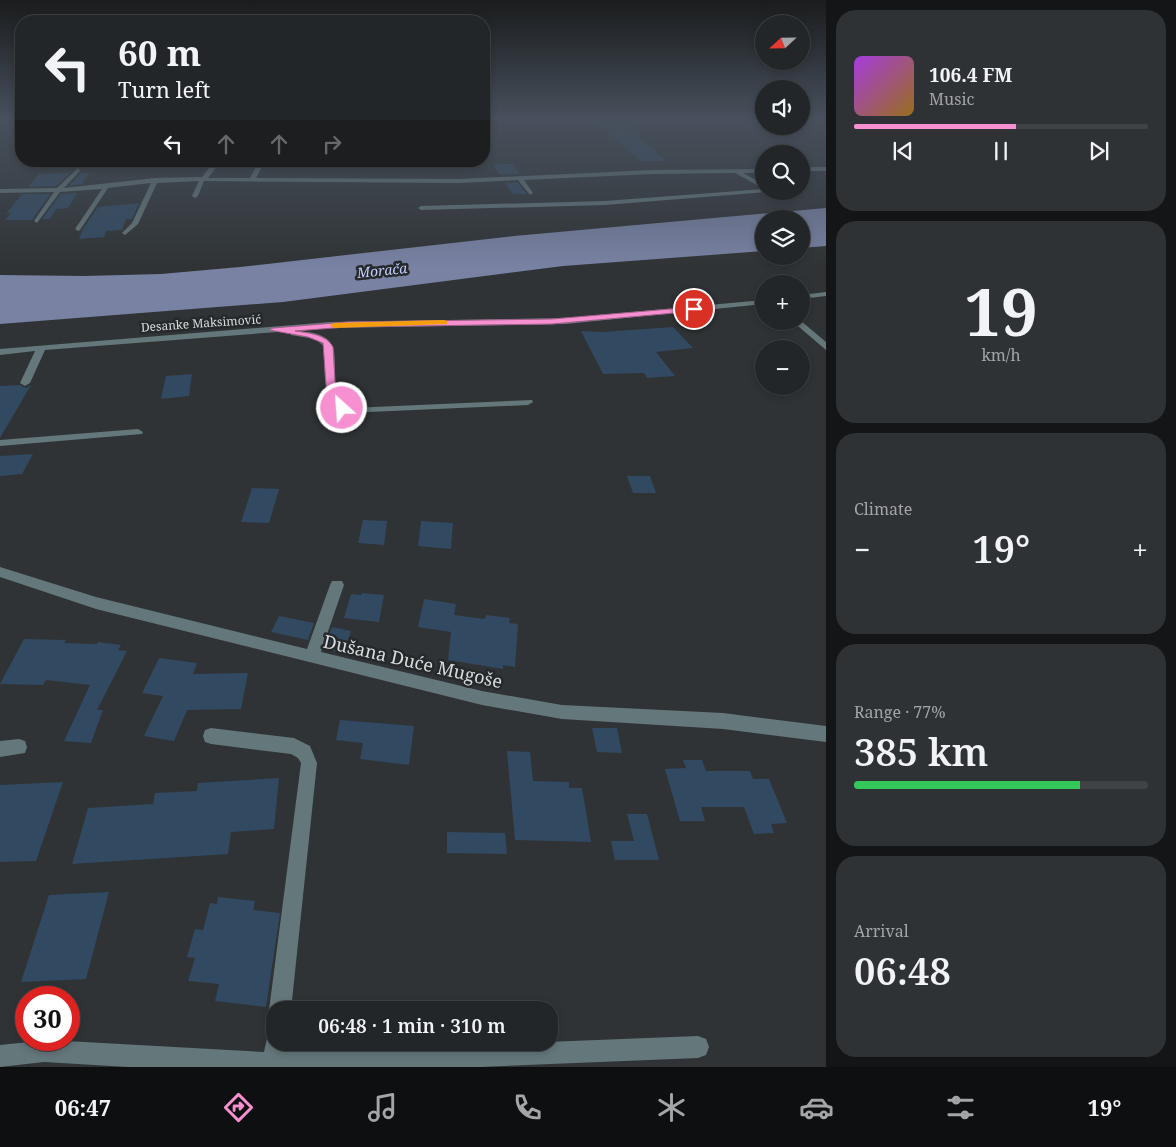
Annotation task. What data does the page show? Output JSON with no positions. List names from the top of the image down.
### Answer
{
  "streets": {
    "street": ["Desanke Maksimović", "Dušana Duće Mugoše"]
  },
  "water": ["Morača"],
  "north": "left",
  "page": {
    "map_buttons": ["+", "−"],
    "turn": ["60 m", "Turn left"],
    "song": ["106.4 FM", "Music"],
    "tile": [
      ["19", "km/h"],
      "Climate",
      ["Range · 77%", "385 km"],
      ["Arrival", "06:48"]
    ],
    "heat": ["−", "19°", "+"],
    "limit": "30",
    "trip": "06:48 · 1 min · 310 m",
    "tabs": ["06:47", "19°"]
  }
}
